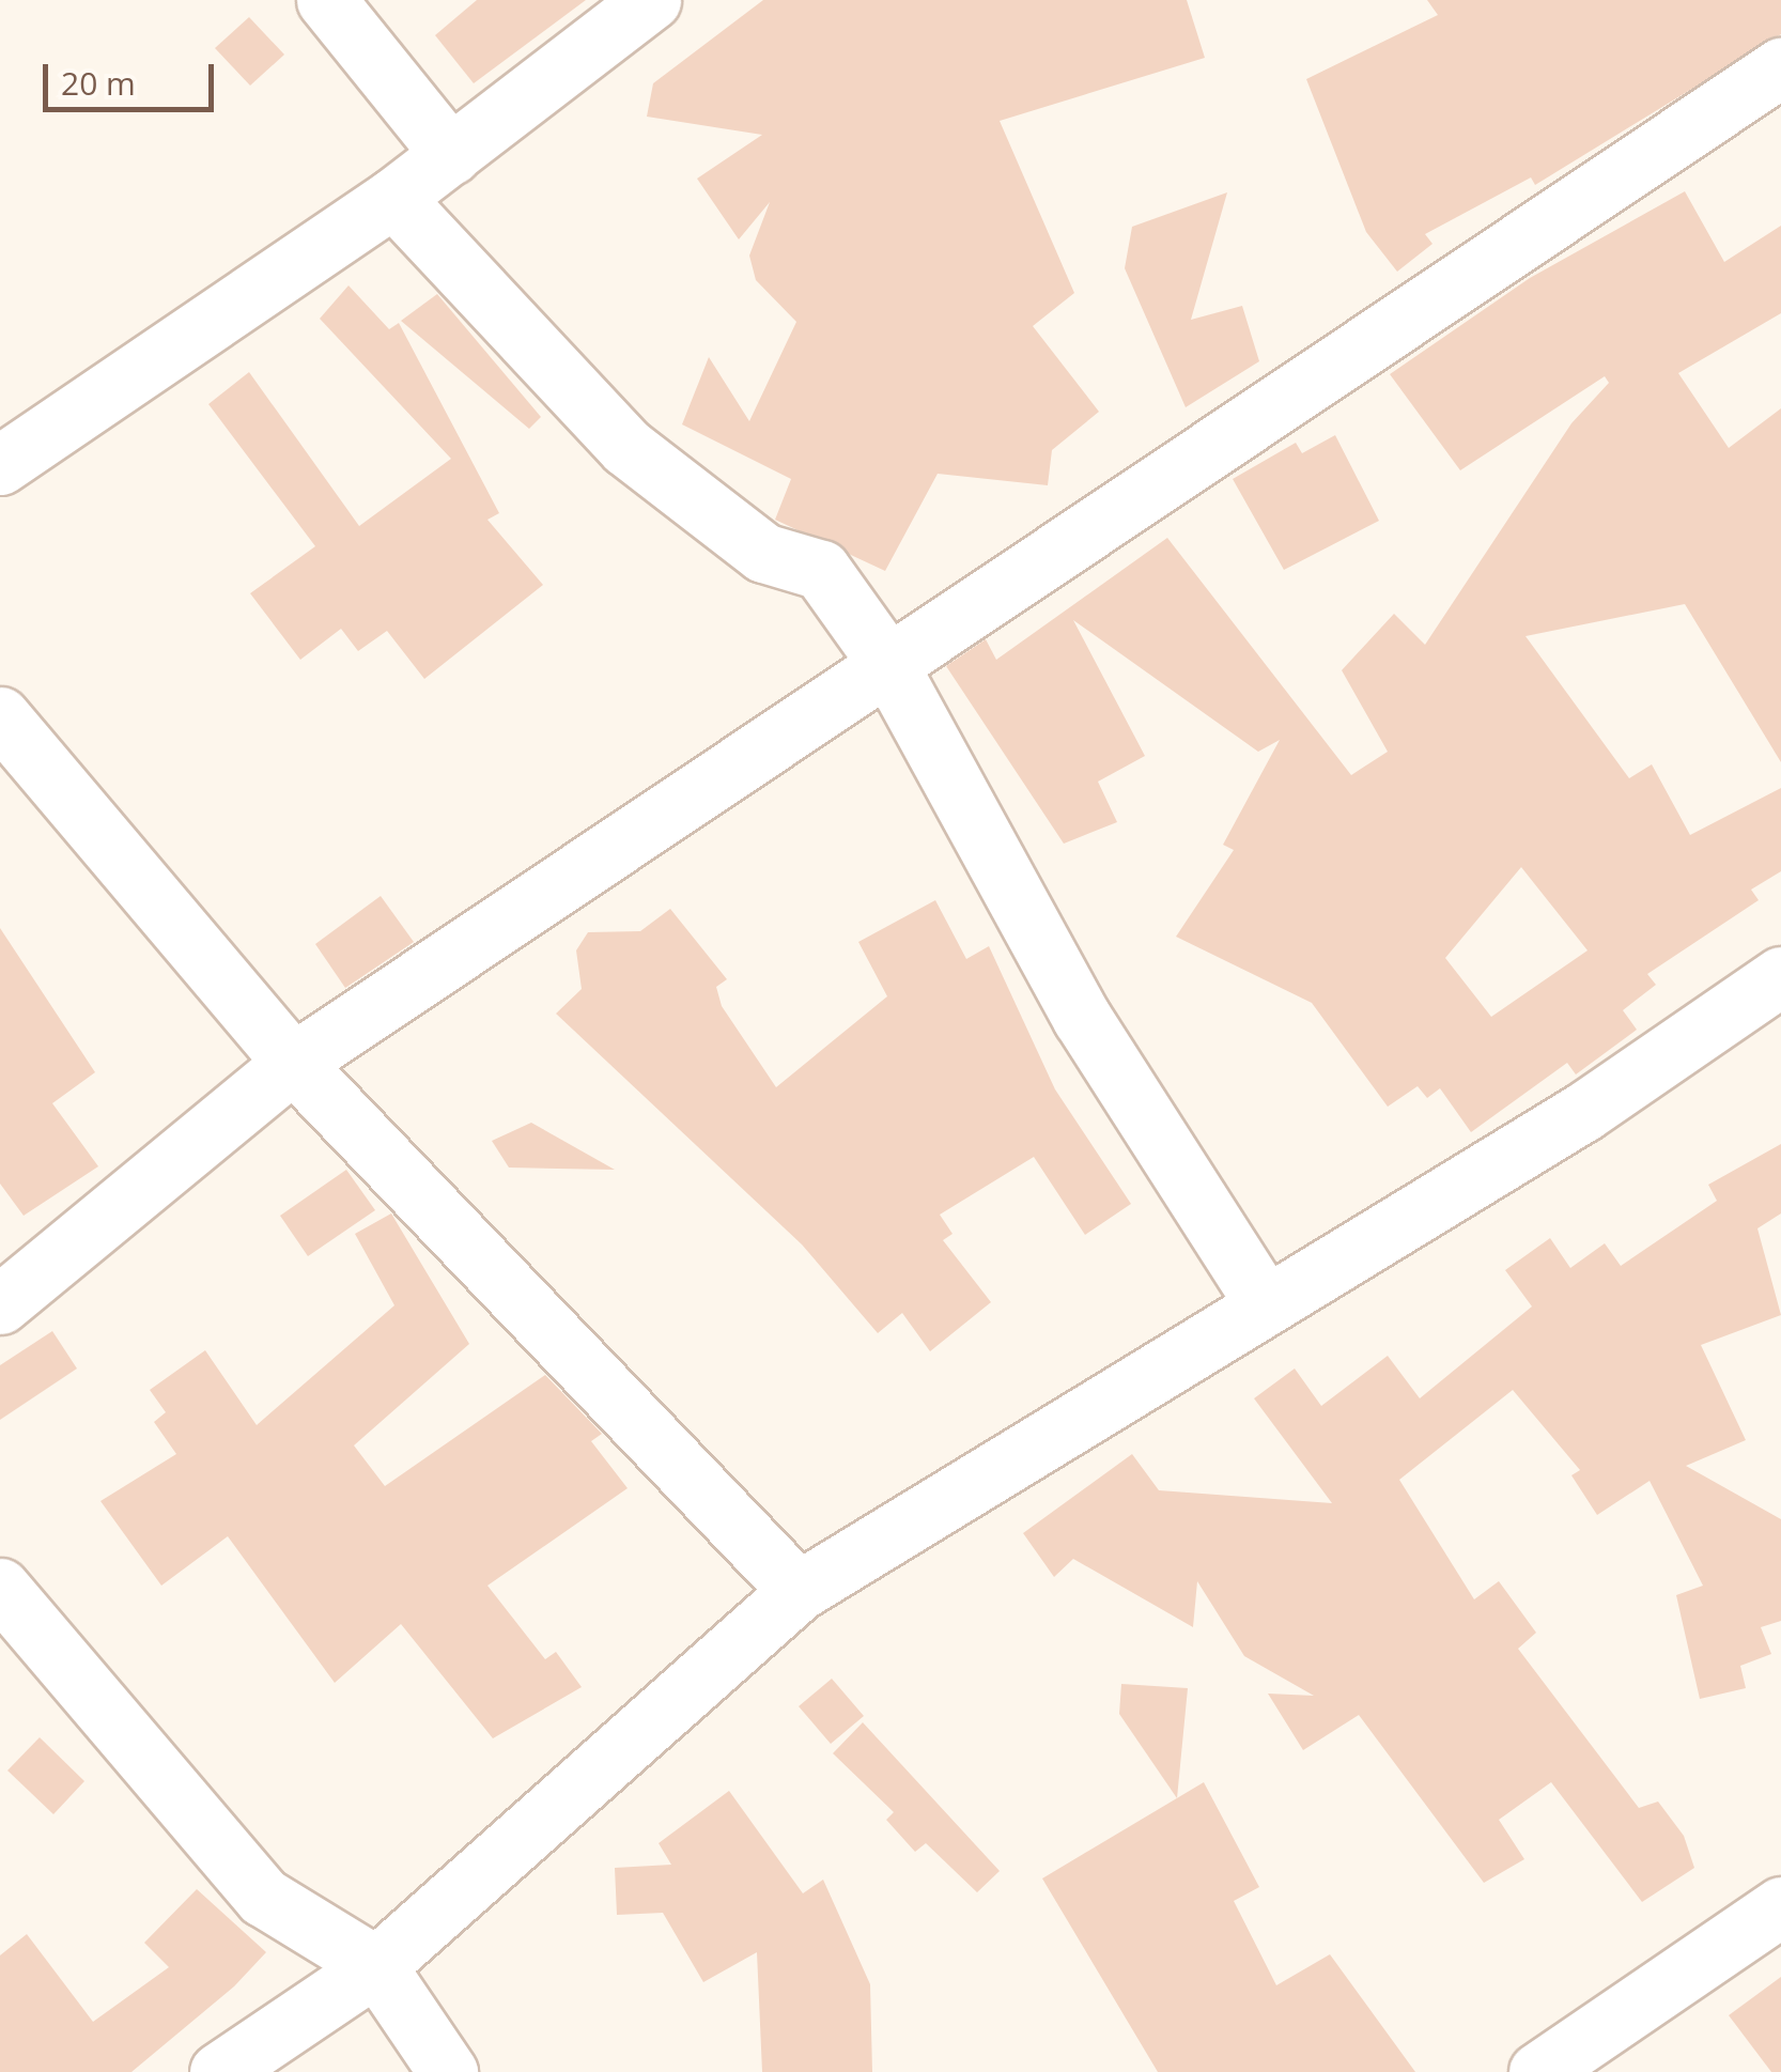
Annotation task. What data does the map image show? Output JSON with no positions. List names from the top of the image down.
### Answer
{
  "scale_bar": "20 m"
}
